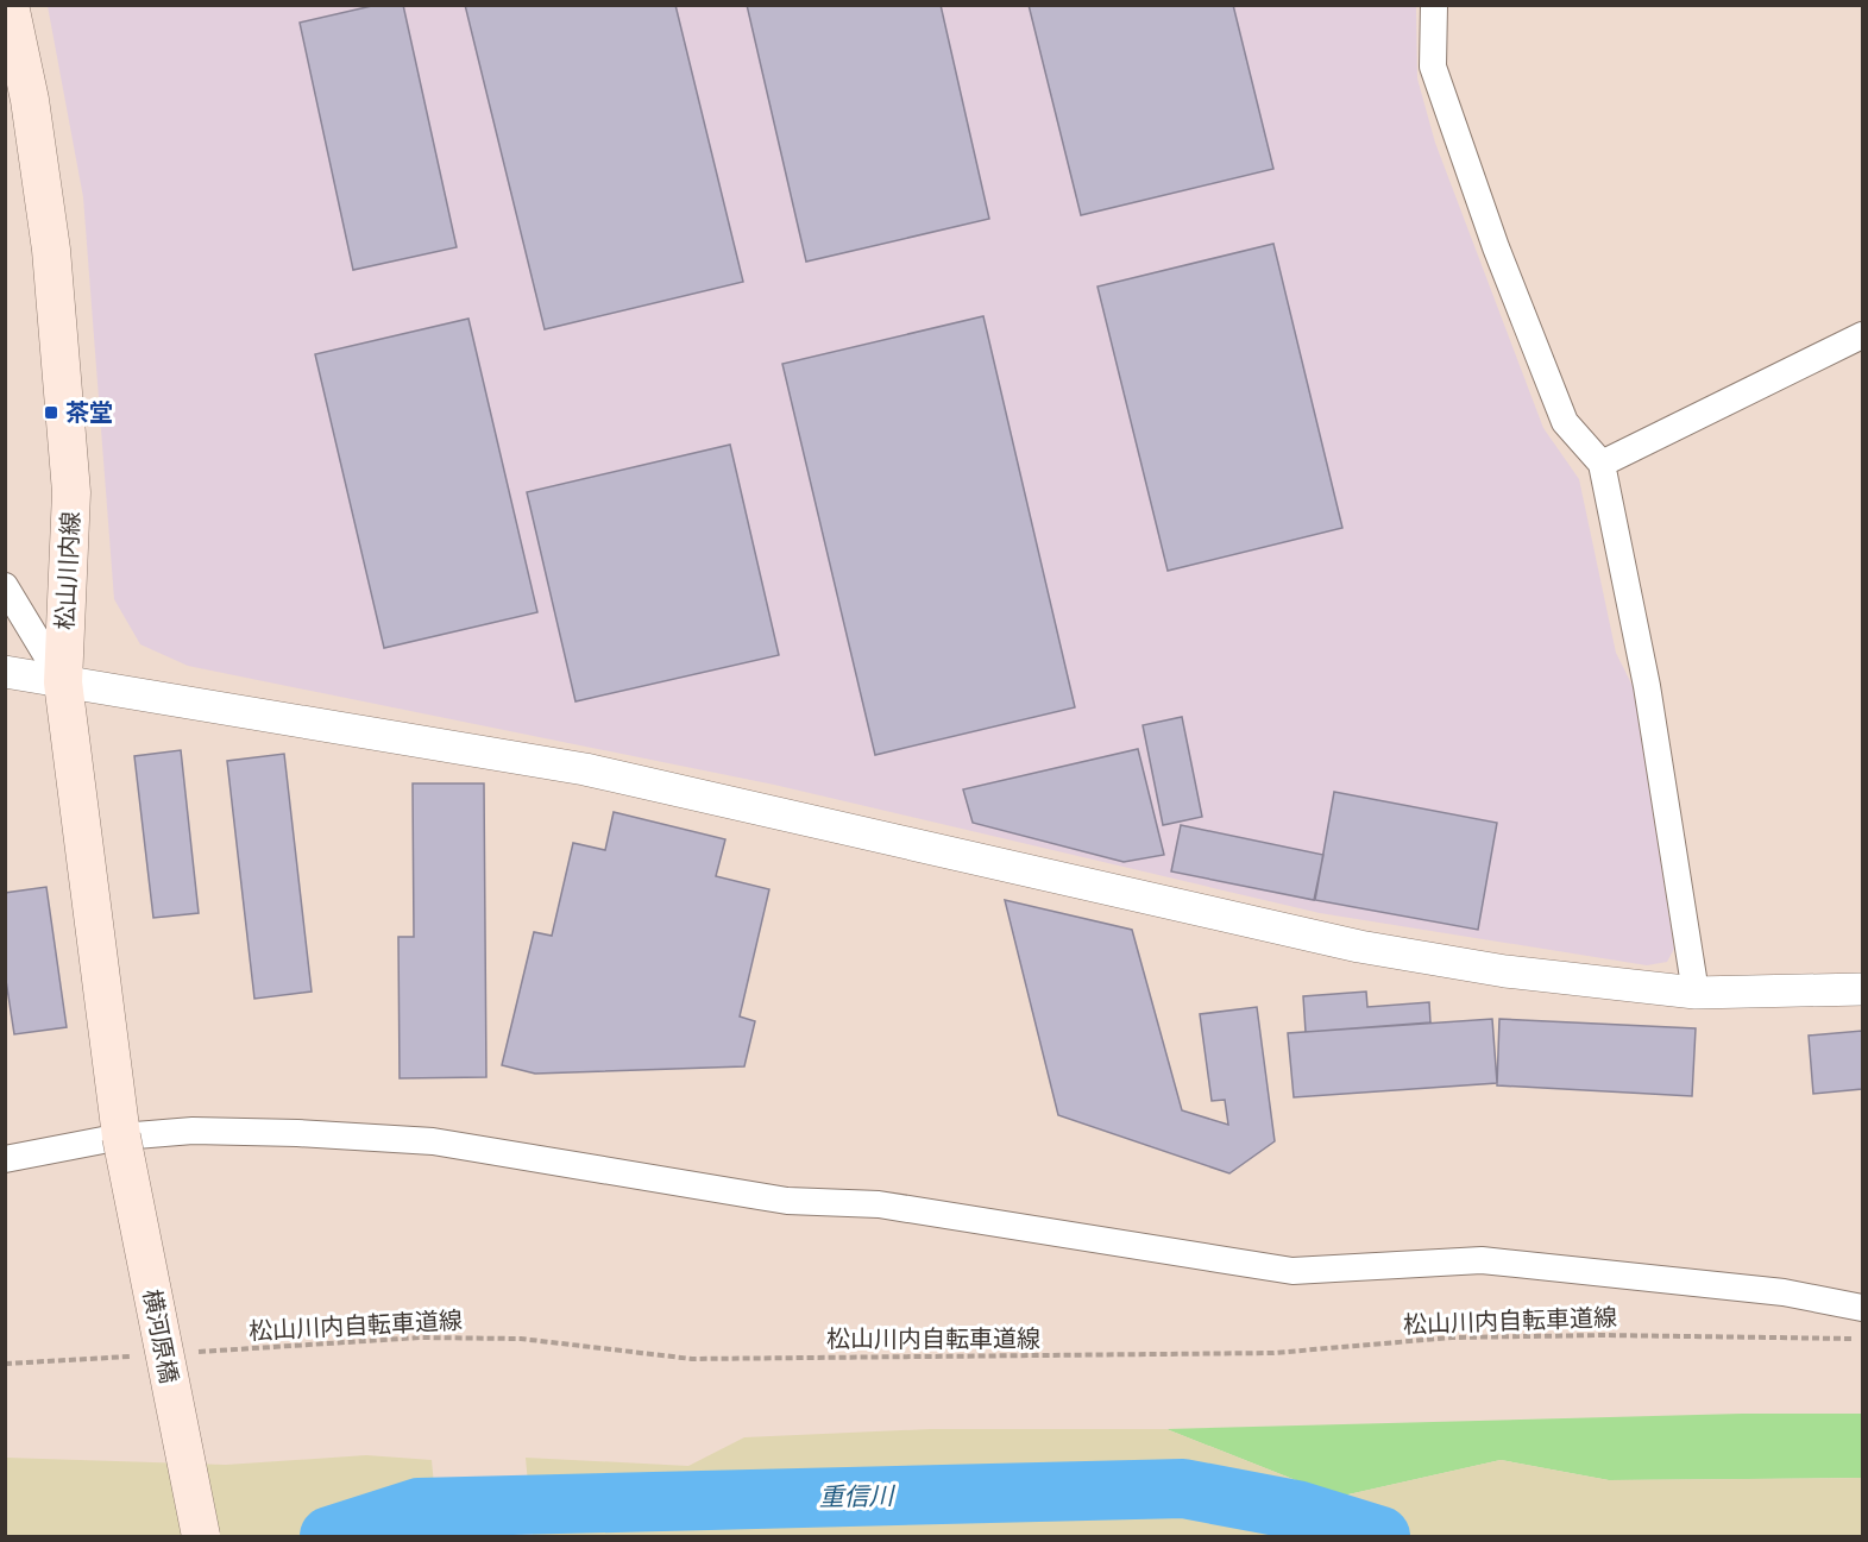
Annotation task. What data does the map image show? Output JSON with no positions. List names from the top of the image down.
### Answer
{
  "streets": {
    "main road": ["松山川内線", "横河原橋"],
    "path": ["松山川内自転車道線"]
  },
  "crossings": [
    ["松山川内線", "横河原橋"]
  ],
  "water": ["重信川"],
  "places": {
    "transit": ["茶堂"]
  }
}
